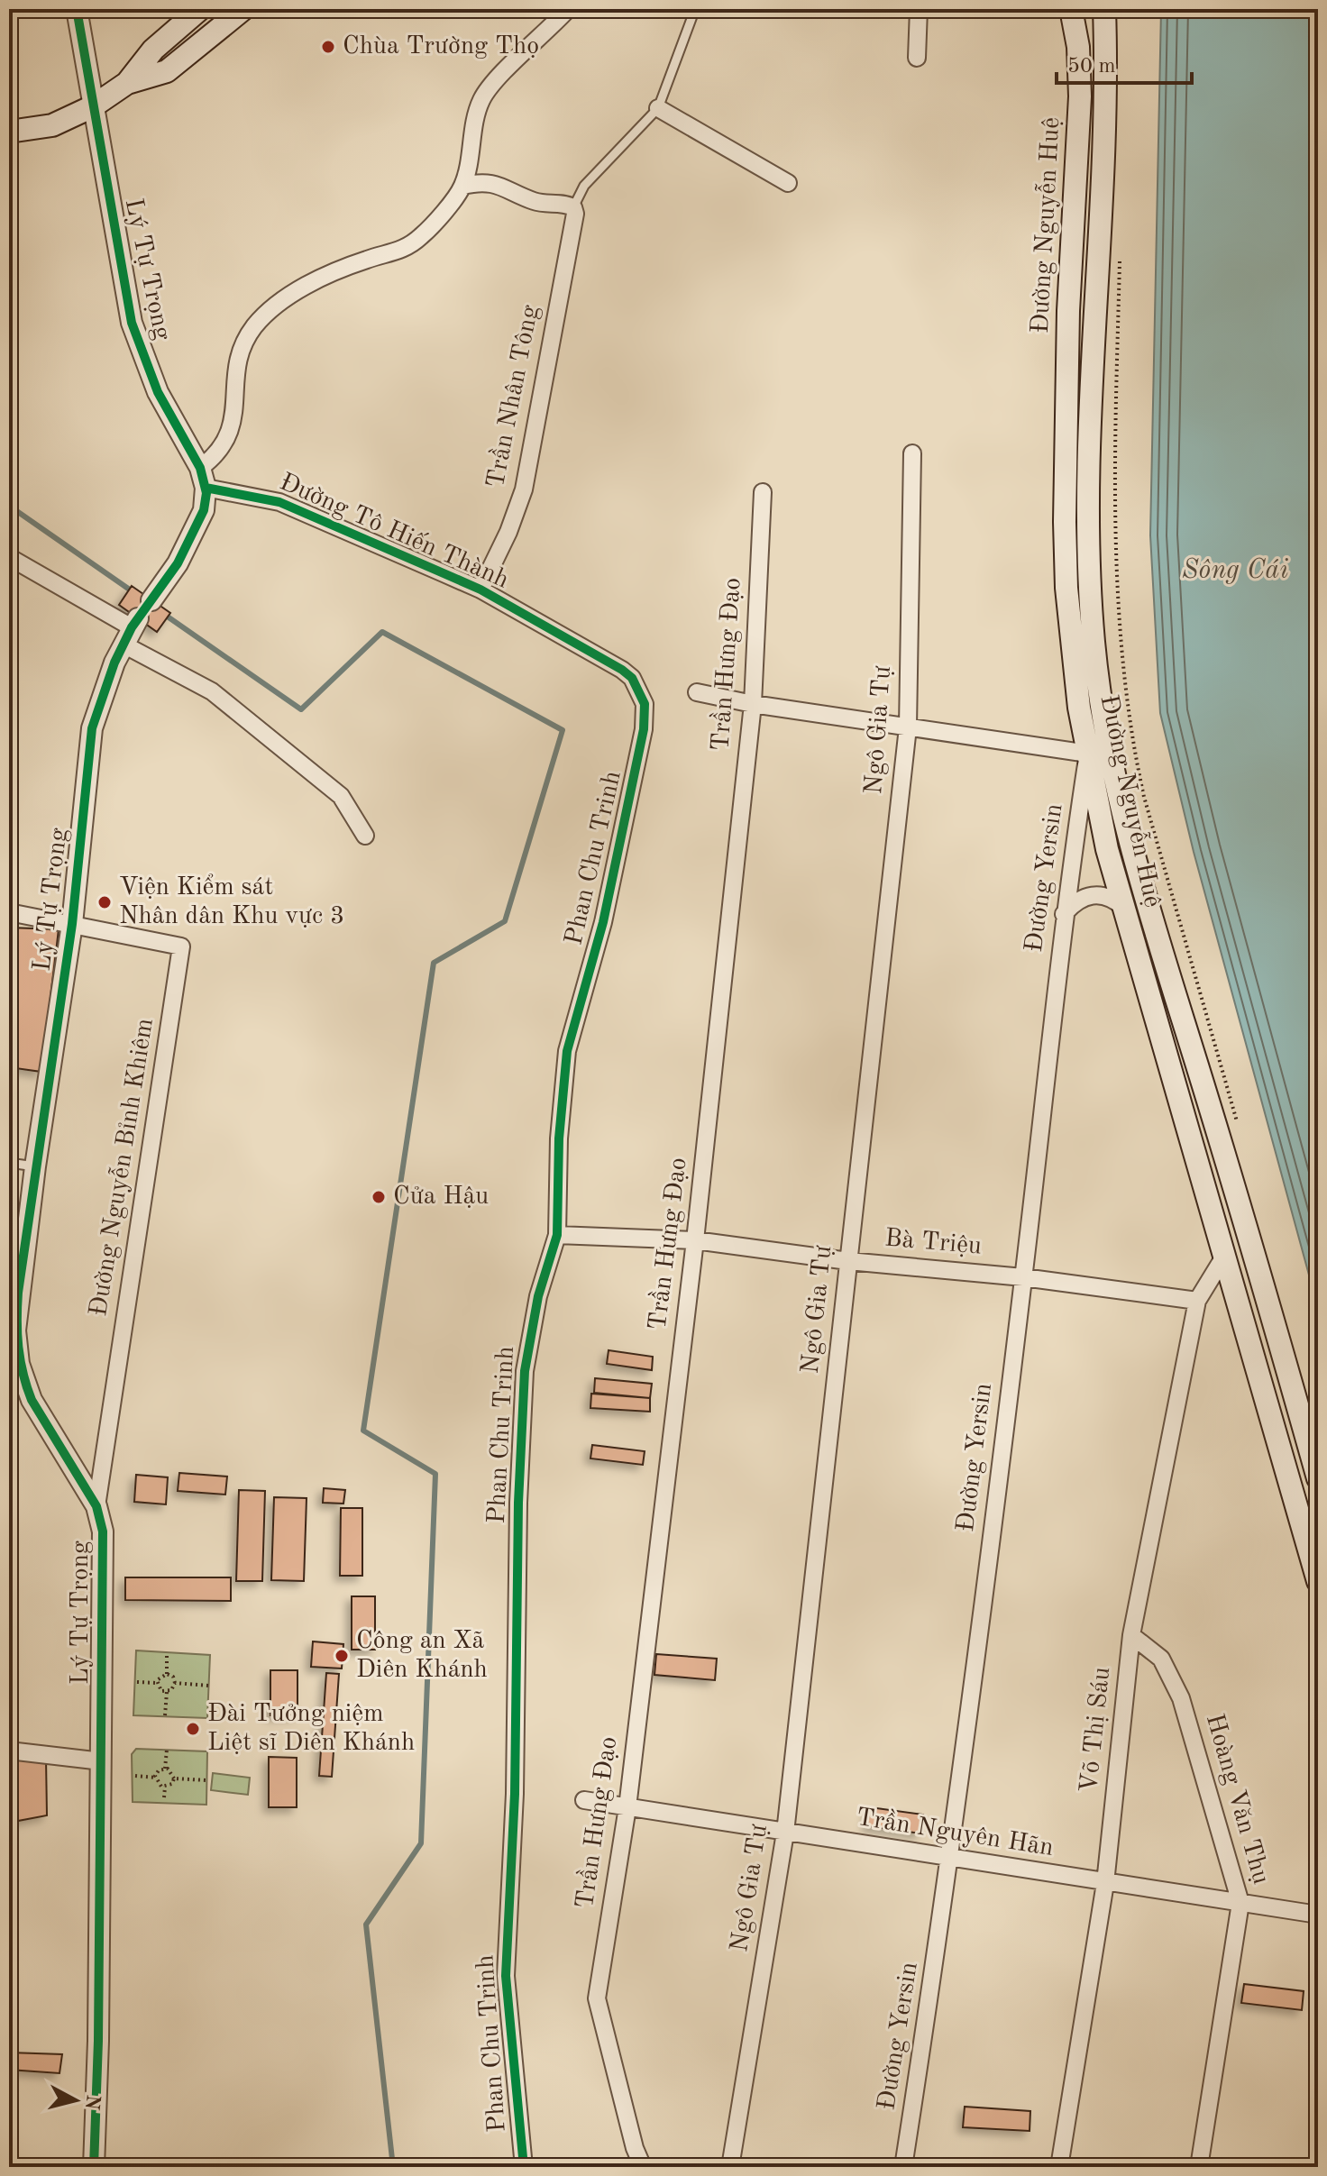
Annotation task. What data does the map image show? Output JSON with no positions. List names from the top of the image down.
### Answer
{
  "streets": {
    "main road": ["Đường Nguyễn Huệ"],
    "street": [
      "Lý Tự Trọng",
      "Trần Nhân Tông",
      "Đường Tô Hiến Thành",
      "Trần Hưng Đạo",
      "Ngô Gia Tự",
      "Phan Chu Trinh",
      "Đường Yersin",
      "Đường Nguyễn Bỉnh Khiêm",
      "Bà Triệu",
      "Võ Thị Sáu",
      "Hoàng Văn Thụ",
      "Trần Nguyên Hãn"
    ]
  },
  "crossings": [
    ["Đường Nguyễn Huệ", "Đường Yersin"],
    ["Lý Tự Trọng", "Đường Tô Hiến Thành"],
    ["Lý Tự Trọng", "Đường Nguyễn Bỉnh Khiêm"],
    ["Trần Nhân Tông", "Đường Tô Hiến Thành"],
    ["Đường Tô Hiến Thành", "Phan Chu Trinh"],
    ["Trần Hưng Đạo", "Bà Triệu"],
    ["Trần Hưng Đạo", "Trần Nguyên Hãn"],
    ["Ngô Gia Tự", "Bà Triệu"],
    ["Ngô Gia Tự", "Trần Nguyên Hãn"],
    ["Phan Chu Trinh", "Bà Triệu"],
    ["Đường Yersin", "Bà Triệu"],
    ["Đường Yersin", "Trần Nguyên Hãn"],
    ["Bà Triệu", "Võ Thị Sáu"],
    ["Võ Thị Sáu", "Hoàng Văn Thụ"],
    ["Võ Thị Sáu", "Trần Nguyên Hãn"],
    ["Hoàng Văn Thụ", "Trần Nguyên Hãn"]
  ],
  "water": ["Sông Cái"],
  "places": [
    "Chùa Trường Thọ",
    "Viện Kiểm sát Nhân dân Khu vực 3",
    "Cửa Hậu",
    "Công an Xã Diên Khánh",
    "Đài Tưởng niệm Liệt sĩ Diên Khánh"
  ],
  "scale_bar": "50 m",
  "north": "right"
}
